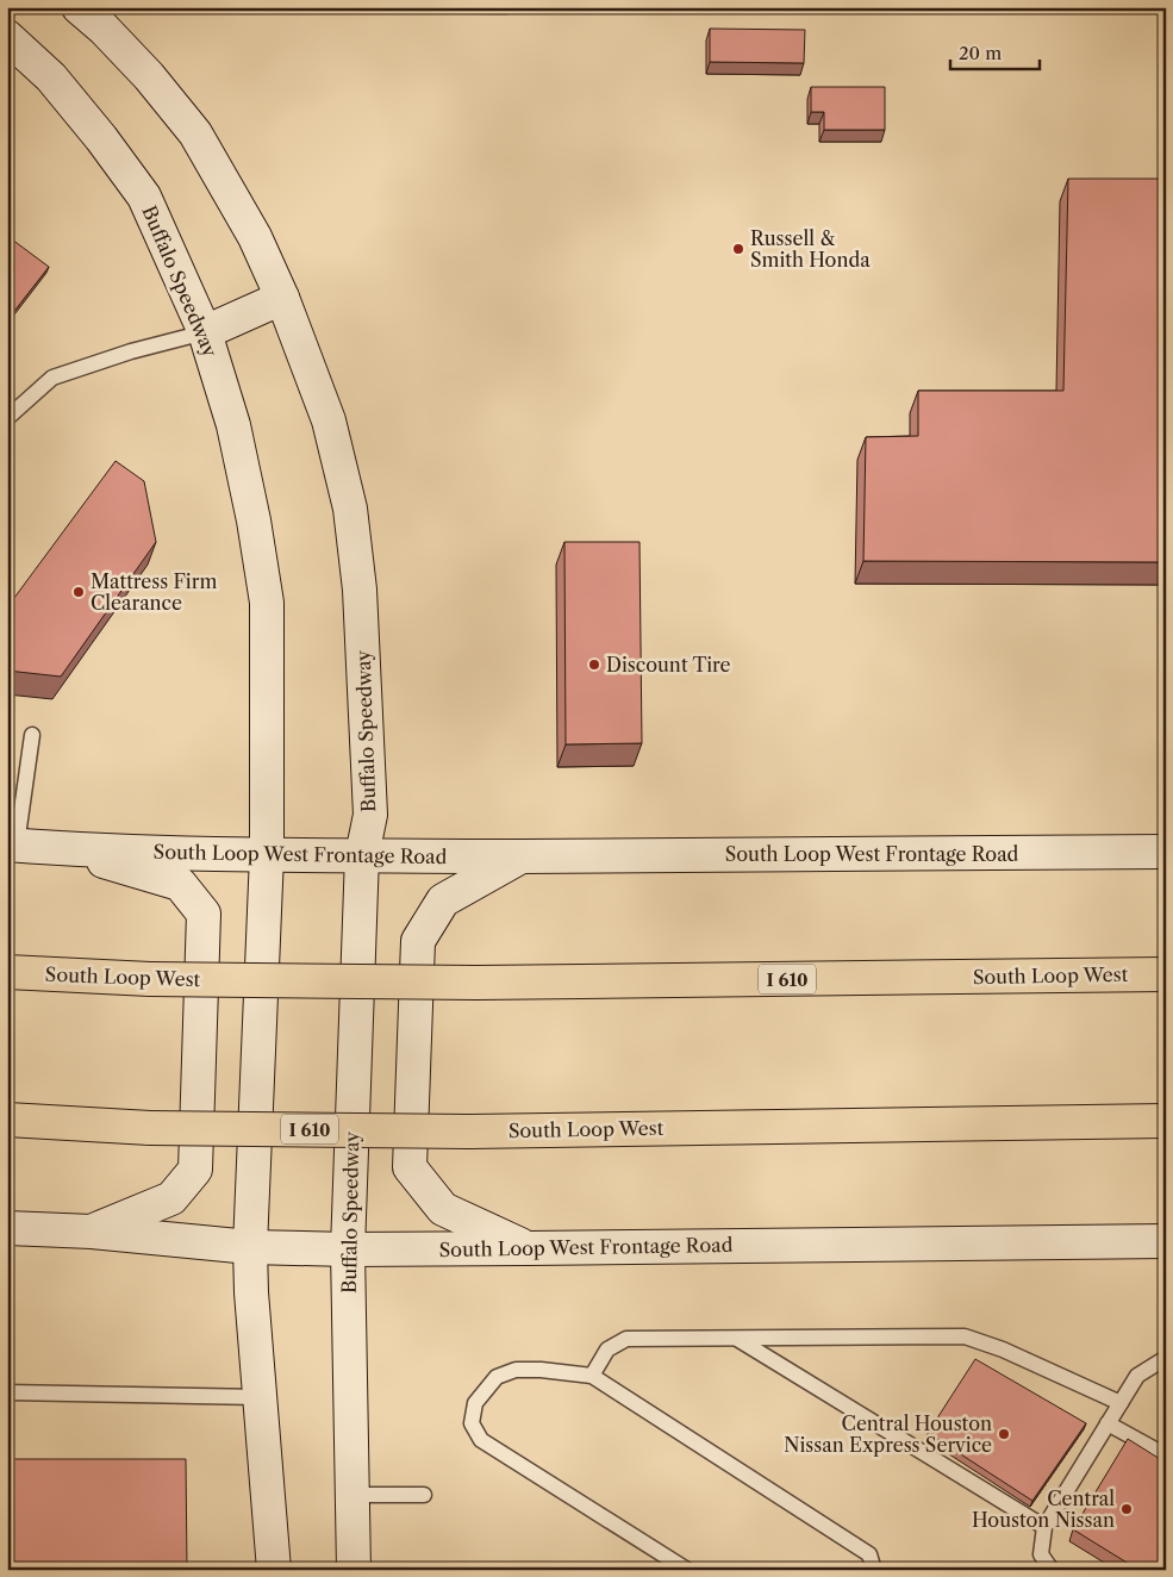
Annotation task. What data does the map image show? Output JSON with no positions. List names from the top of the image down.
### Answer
{
  "streets": {
    "highway": ["South Loop West", "I 610"],
    "main road": ["Buffalo Speedway", "South Loop West Frontage Road"]
  },
  "crossings": [
    ["Buffalo Speedway", "South Loop West Frontage Road"]
  ],
  "places": [
    "Russell & Smith Honda",
    "Mattress Firm Clearance",
    "Discount Tire",
    "Central Houston Nissan Express Service",
    "Central Houston Nissan"
  ],
  "scale_bar": "20 m"
}
